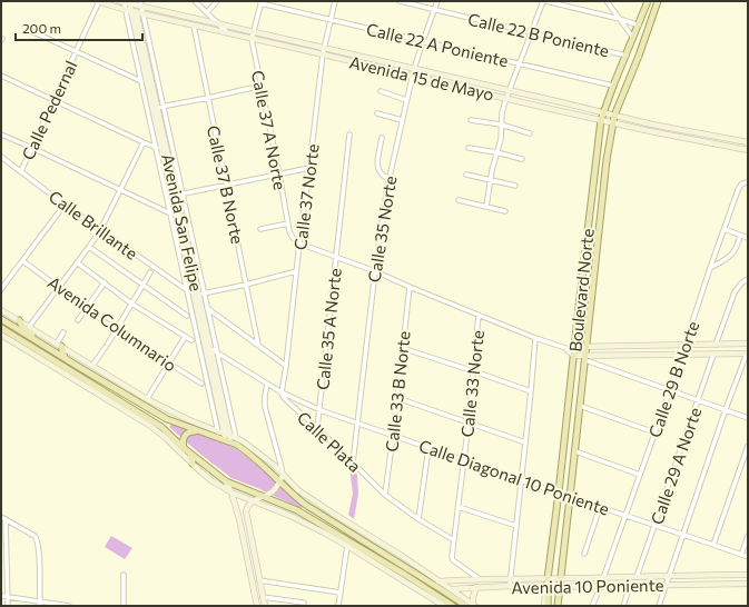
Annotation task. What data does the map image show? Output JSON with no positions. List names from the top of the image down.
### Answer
{
  "streets": {
    "main road": [
      "Avenida 15 de Mayo",
      "Avenida San Felipe",
      "Boulevard Norte",
      "Avenida 10 Poniente"
    ],
    "street": [
      "Calle 22 B Poniente",
      "Calle 22 A Poniente",
      "Calle Pedernal",
      "Calle 37 A Norte",
      "Calle 37 B Norte",
      "Calle 37 Norte",
      "Calle Brillante",
      "Calle 35 Norte",
      "Avenida Columnario",
      "Calle 35 A Norte",
      "Calle 29 B Norte",
      "Calle 33 Norte",
      "Calle 33 B Norte",
      "Calle Plata",
      "Calle 29 A Norte",
      "Calle Diagonal 10 Poniente"
    ]
  },
  "crossings": [
    ["Calle 22 B Poniente", "Calle 35 Norte"],
    ["Calle 22 B Poniente", "Boulevard Norte"],
    ["Calle 22 A Poniente", "Calle 37 Norte"],
    ["Calle 22 A Poniente", "Calle 35 Norte"],
    ["Calle 22 A Poniente", "Boulevard Norte"],
    ["Avenida 15 de Mayo", "Calle Pedernal"],
    ["Avenida 15 de Mayo", "Calle 37 A Norte"],
    ["Avenida 15 de Mayo", "Calle 37 B Norte"],
    ["Avenida 15 de Mayo", "Calle 37 Norte"],
    ["Avenida 15 de Mayo", "Avenida San Felipe"],
    ["Avenida 15 de Mayo", "Calle 35 Norte"],
    ["Avenida 15 de Mayo", "Boulevard Norte"],
    ["Calle Pedernal", "Calle Brillante"],
    ["Calle 37 A Norte", "Calle 37 Norte"],
    ["Calle 37 Norte", "Calle Plata"],
    ["Calle 37 Norte", "Calle Diagonal 10 Poniente"],
    ["Avenida San Felipe", "Calle Brillante"],
    ["Avenida San Felipe", "Calle Plata"],
    ["Calle 35 Norte", "Calle Plata"],
    ["Calle 35 Norte", "Calle Diagonal 10 Poniente"],
    ["Boulevard Norte", "Calle Diagonal 10 Poniente"],
    ["Boulevard Norte", "Avenida 10 Poniente"],
    ["Calle 35 A Norte", "Calle Plata"],
    ["Calle 35 A Norte", "Calle Diagonal 10 Poniente"],
    ["Calle 29 B Norte", "Calle Diagonal 10 Poniente"],
    ["Calle 29 B Norte", "Avenida 10 Poniente"],
    ["Calle 33 Norte", "Calle Plata"],
    ["Calle 33 Norte", "Calle Diagonal 10 Poniente"],
    ["Calle 33 Norte", "Avenida 10 Poniente"],
    ["Calle 33 B Norte", "Calle Plata"],
    ["Calle 33 B Norte", "Calle Diagonal 10 Poniente"],
    ["Calle Plata", "Calle Diagonal 10 Poniente"],
    ["Calle 29 A Norte", "Calle Diagonal 10 Poniente"],
    ["Calle 29 A Norte", "Avenida 10 Poniente"]
  ],
  "scale_bar": "200 m"
}
